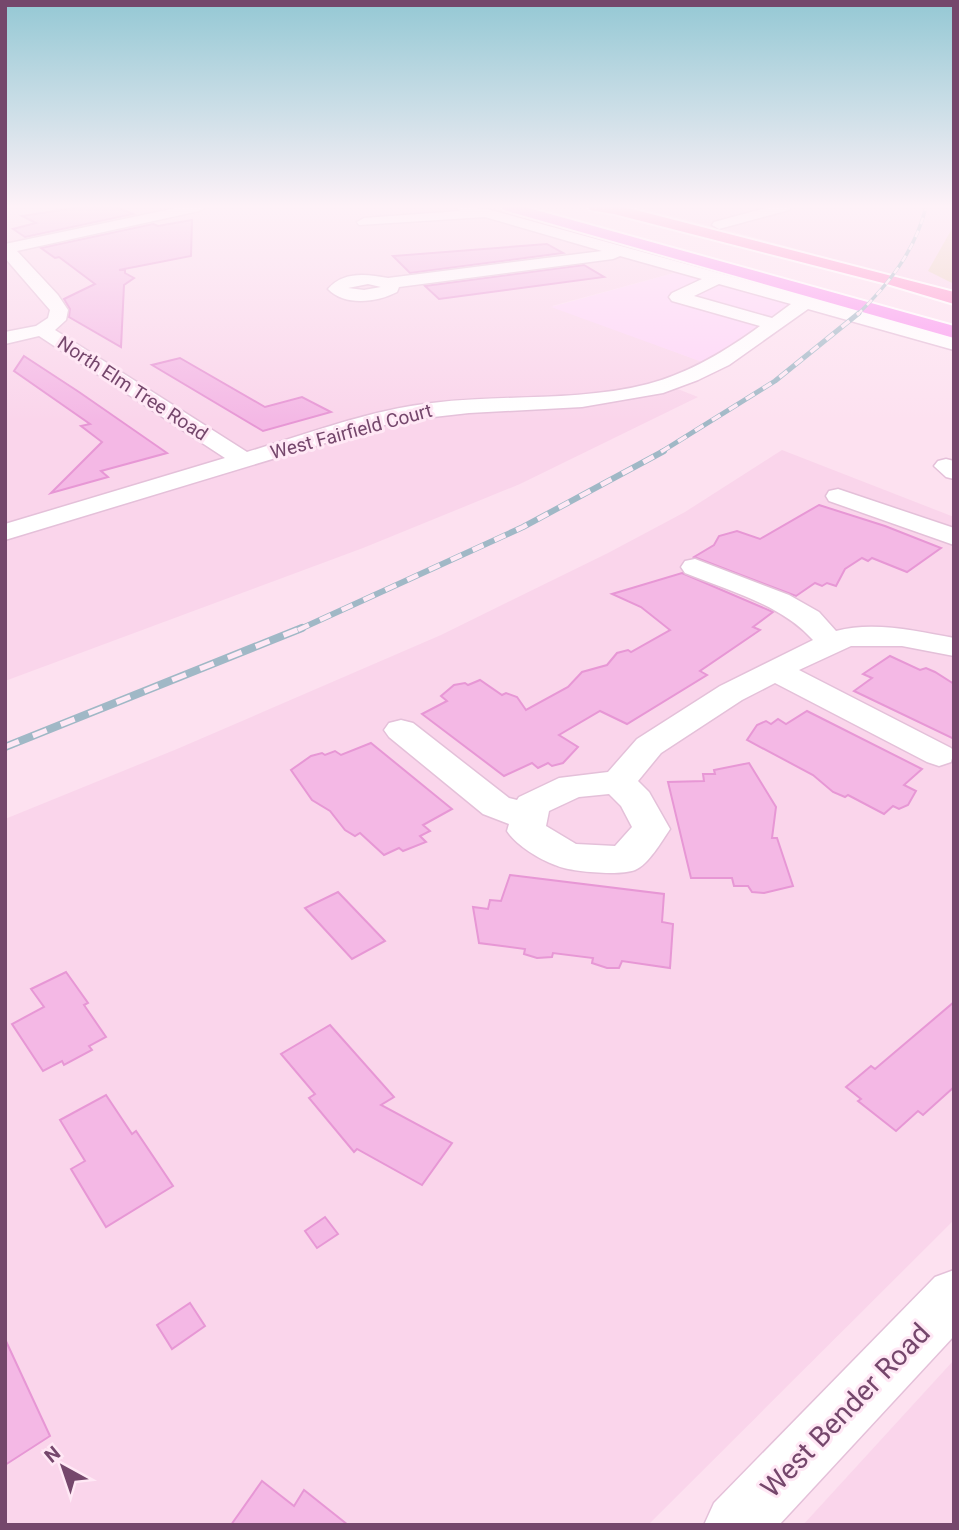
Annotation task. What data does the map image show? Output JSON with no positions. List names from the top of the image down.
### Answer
{
  "streets": {
    "street": ["North Elm Tree Road", "West Fairfield Court", "West Bender Road"]
  },
  "crossings": [
    ["North Elm Tree Road", "West Fairfield Court"]
  ],
  "north": "top left"
}
